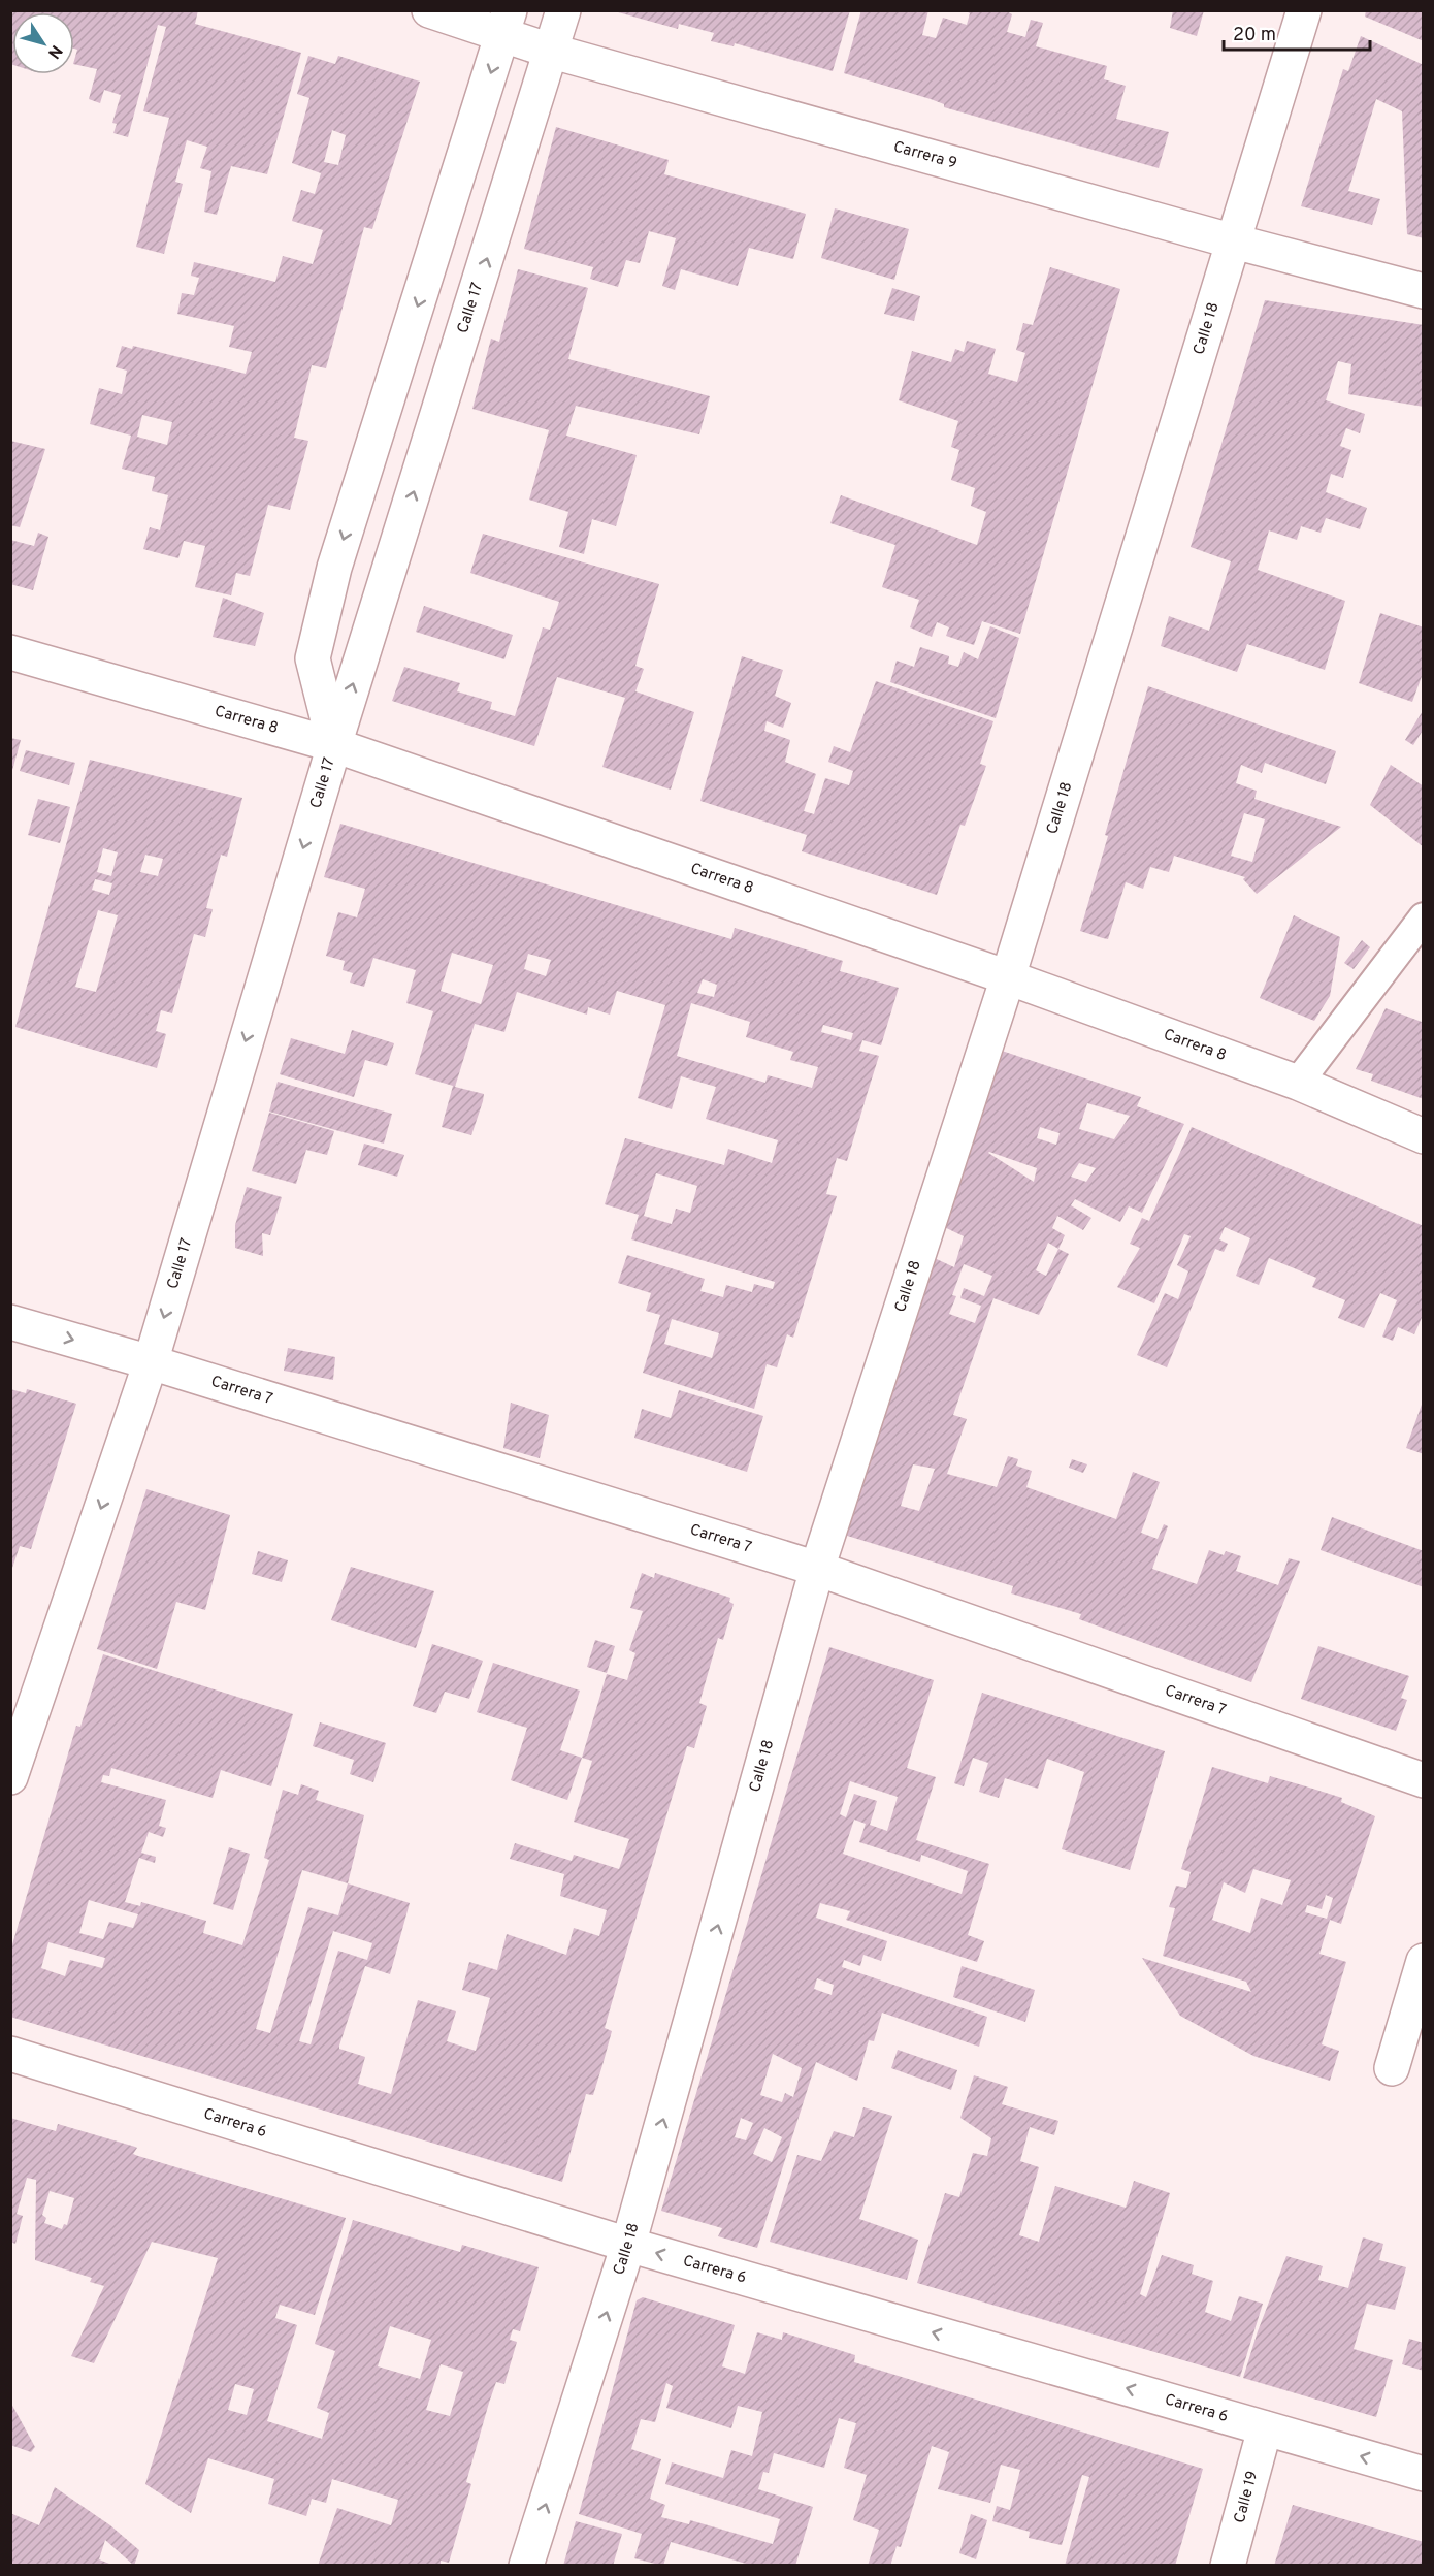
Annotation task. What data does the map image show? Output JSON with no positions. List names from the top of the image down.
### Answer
{
  "streets": {
    "street": [
      "Carrera 9",
      "Calle 17",
      "Calle 18",
      "Carrera 8",
      "Carrera 7",
      "Carrera 6",
      "Calle 19"
    ]
  },
  "crossings": [
    ["Carrera 9", "Calle 17"],
    ["Carrera 9", "Calle 18"],
    ["Calle 17", "Carrera 8"],
    ["Calle 17", "Carrera 7"],
    ["Calle 18", "Carrera 8"],
    ["Calle 18", "Carrera 7"],
    ["Calle 18", "Carrera 6"],
    ["Carrera 6", "Calle 19"]
  ],
  "one_way": ["Calle 18", "Carrera 6"],
  "scale_bar": "20 m",
  "north": "bottom right"
}
